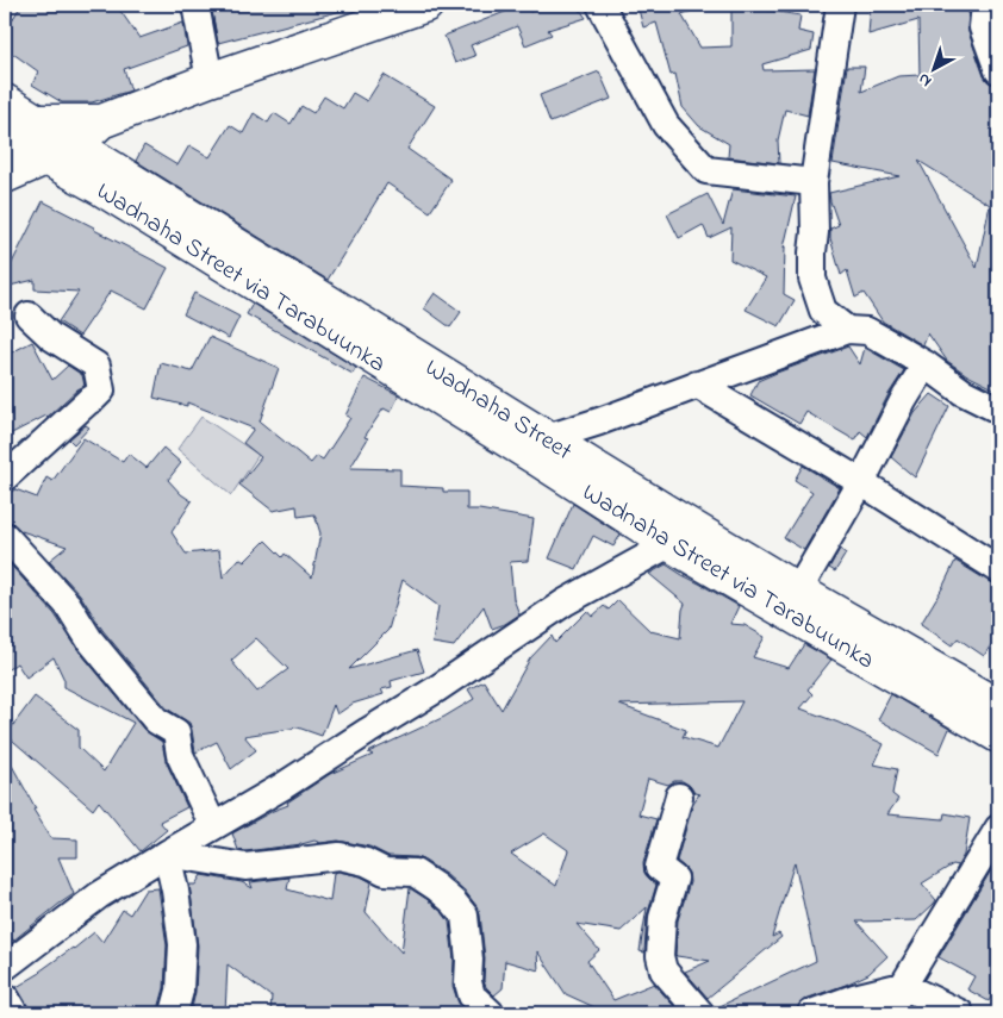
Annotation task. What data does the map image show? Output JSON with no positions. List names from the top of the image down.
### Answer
{
  "streets": {
    "main road": ["Wadnaha Street via Tarabuunka", "Wadnaha Street"]
  },
  "north": "bottom left"
}
